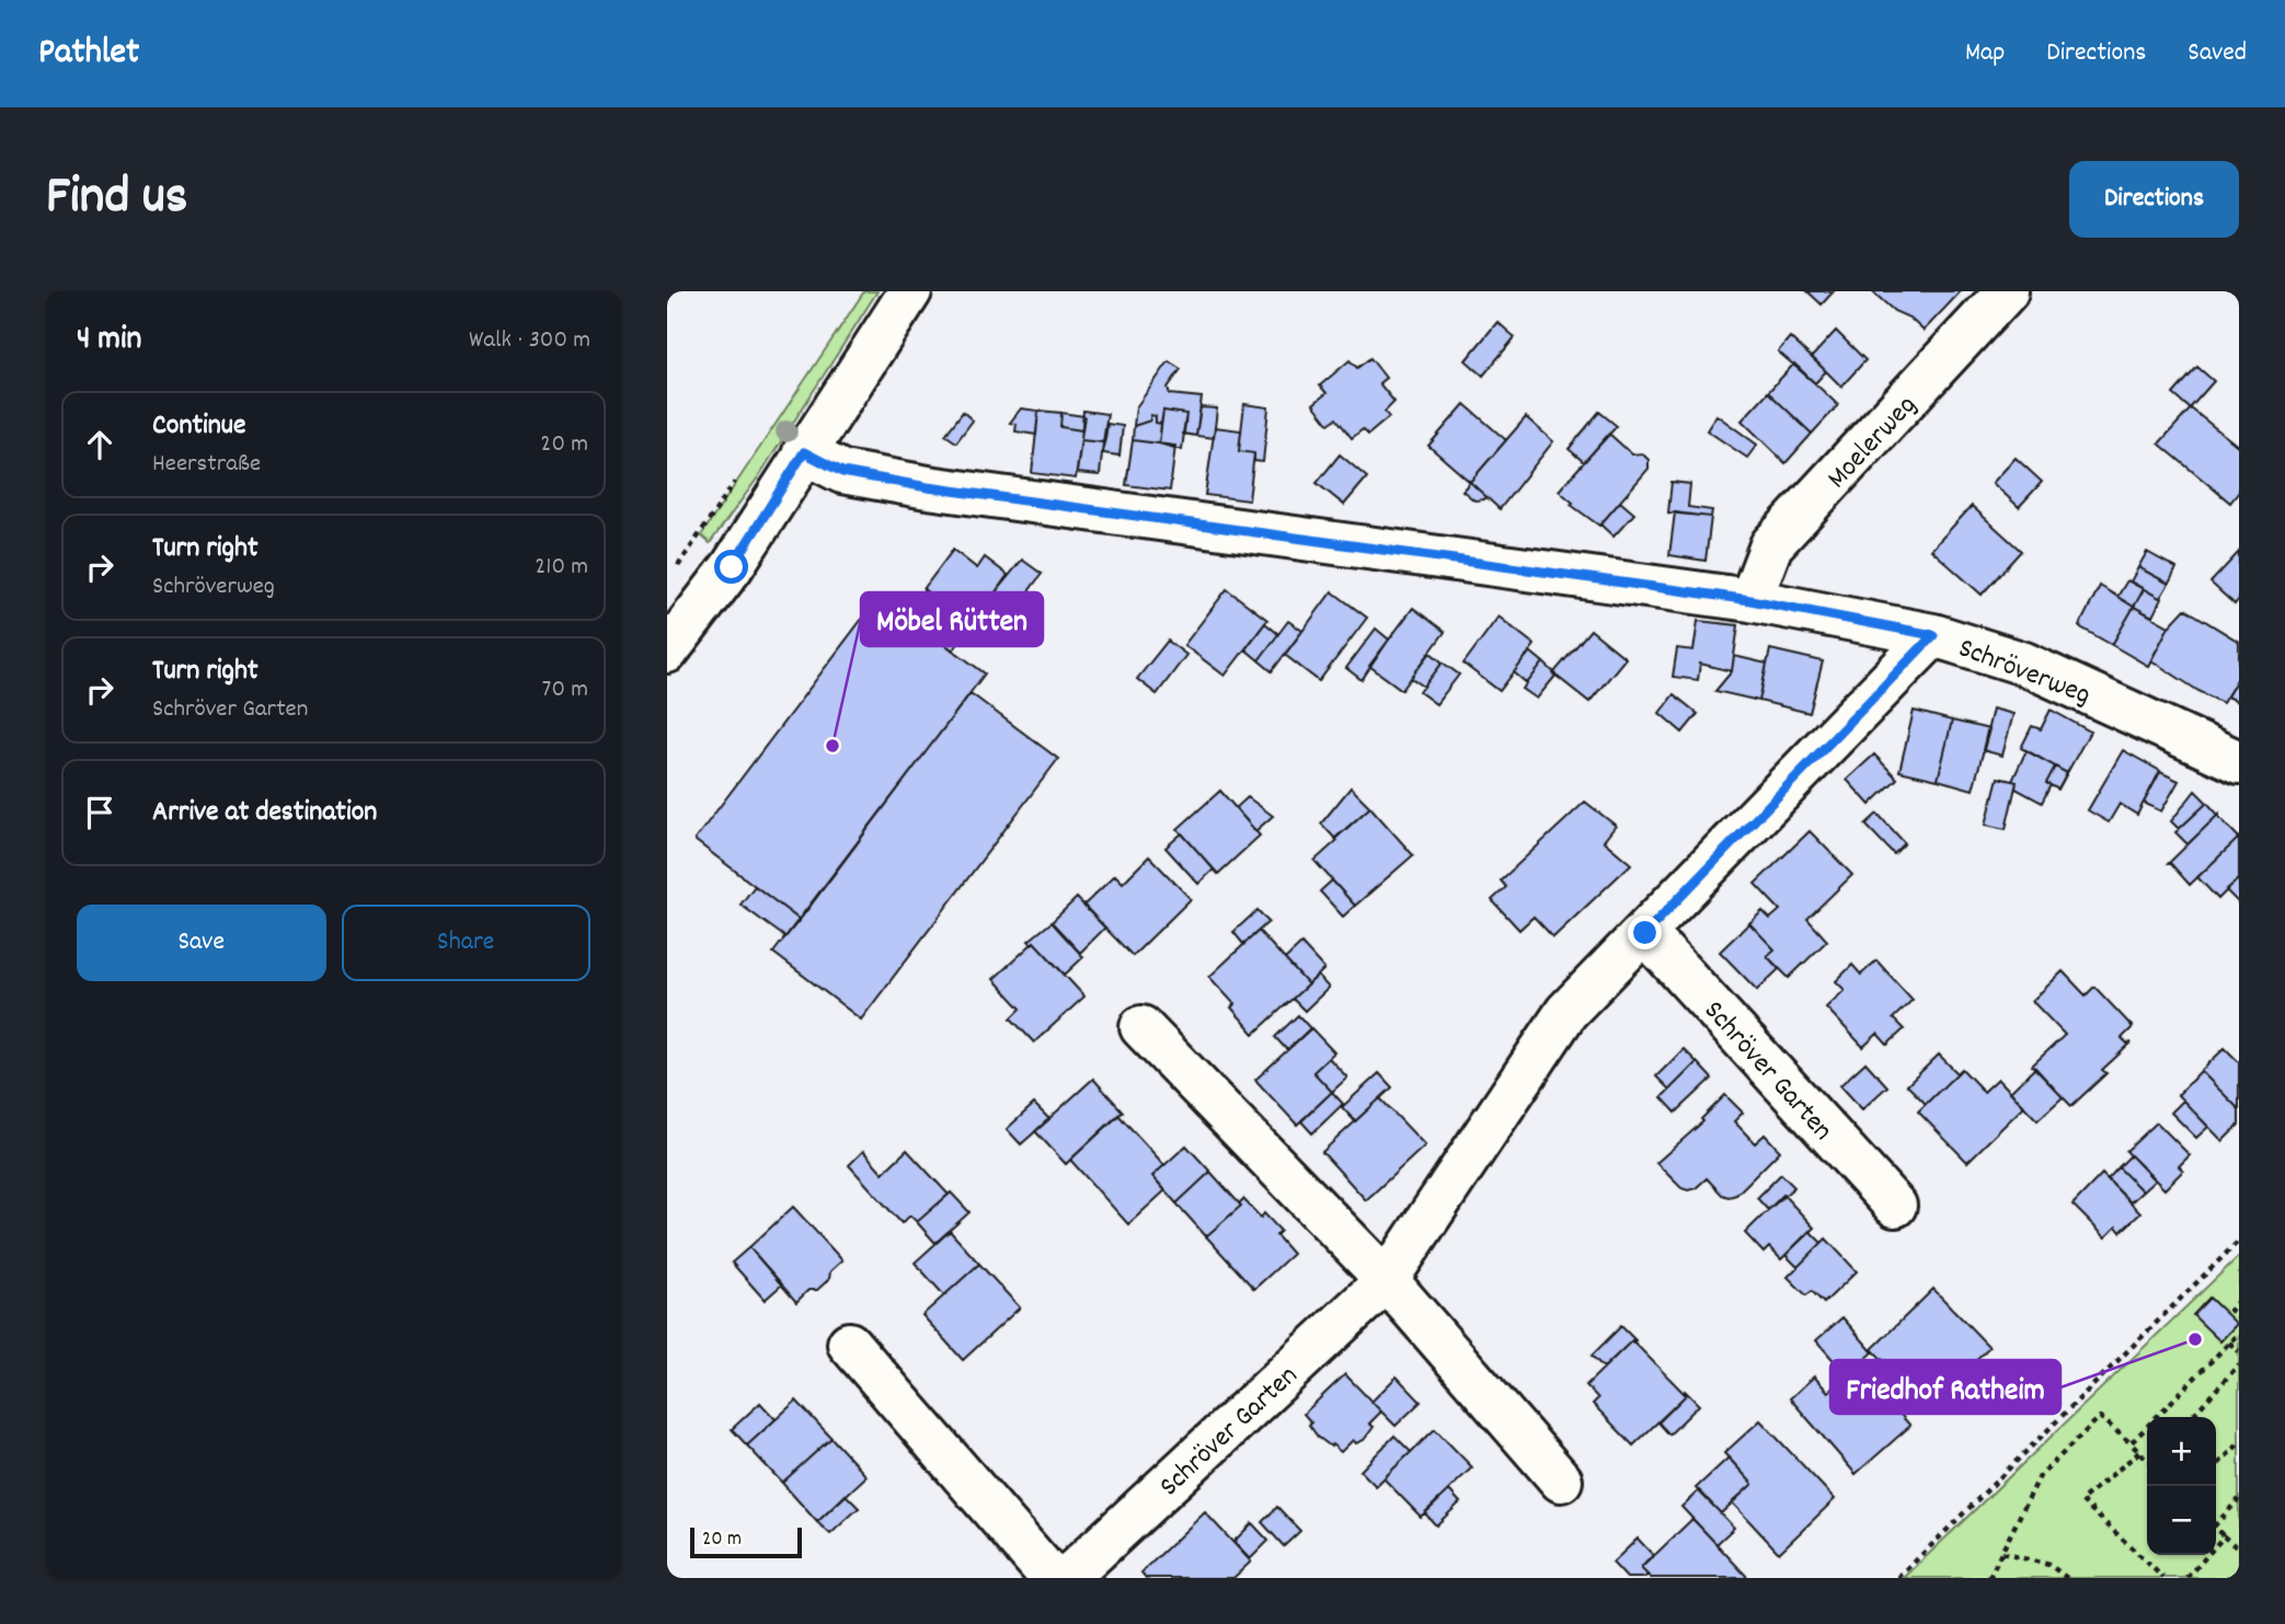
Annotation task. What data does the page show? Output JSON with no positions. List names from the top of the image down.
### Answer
{
  "streets": {
    "street": ["Moelerweg", "Schröverweg", "Schröver Garten"]
  },
  "crossings": [
    ["Moelerweg", "Schröverweg"],
    ["Schröverweg", "Schröver Garten"]
  ],
  "places": ["Möbel Rütten", "Friedhof Ratheim"],
  "scale_bar": "20 m",
  "page": {
    "header": "Pathlet",
    "nav": ["Map", "Directions", "Saved"],
    "title": "Find us",
    "buttons": [
      "Directions",
      ["Save", "Share"]
    ],
    "heading": ["4 min", "Walk · 300 m"],
    "list": [
      ["Continue", "Heerstraße", "20 m"],
      ["Turn right", "Schröverweg", "210 m"],
      ["Turn right", "Schröver Garten", "70 m"],
      "Arrive at destination"
    ],
    "map_buttons": ["+", "−"],
    "scale": "20 m"
  }
}
